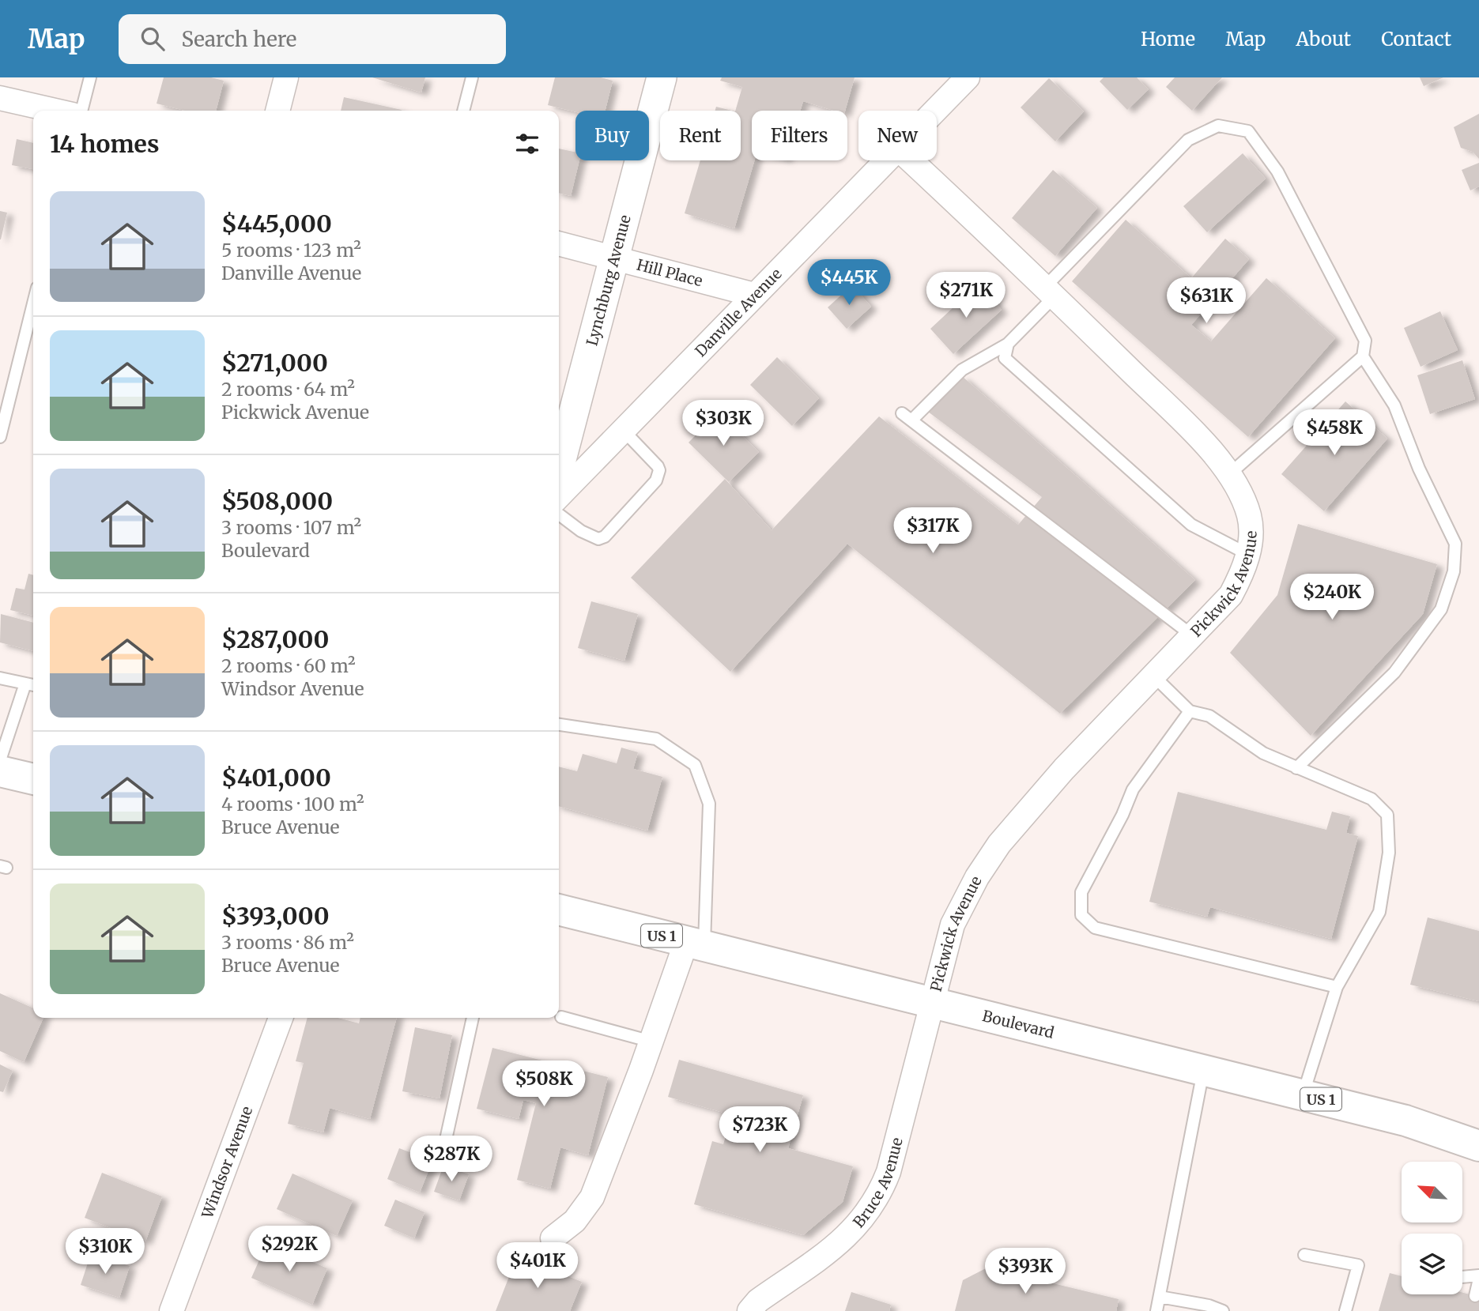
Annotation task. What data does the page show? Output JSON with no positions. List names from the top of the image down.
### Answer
{
  "streets": {
    "main road": ["US 1", "Boulevard"],
    "street": [
      "Hill Place",
      "Lynchburg Avenue",
      "Danville Avenue",
      "Pickwick Avenue",
      "Windsor Avenue",
      "Bruce Avenue"
    ]
  },
  "crossings": [
    ["Hill Place", "Lynchburg Avenue"],
    ["Hill Place", "Danville Avenue"],
    ["Pickwick Avenue", "Boulevard"],
    ["Pickwick Avenue", "Bruce Avenue"],
    ["Boulevard", "Bruce Avenue"]
  ],
  "north": "top left",
  "page": {
    "header": "Map",
    "search": "Search here",
    "nav": [
      "Home",
      "Map",
      "About",
      "Contact"
    ],
    "chip": [
      "Buy",
      "Rent",
      "Filters",
      "New"
    ],
    "heading": "14 homes",
    "list": [
      {
        "name": "$445,000",
        "note": "5 rooms · 123 m² · Danville Avenue"
      },
      {
        "name": "$271,000",
        "note": "2 rooms · 64 m² · Pickwick Avenue"
      },
      {
        "name": "$508,000",
        "note": "3 rooms · 107 m² · Boulevard"
      },
      {
        "name": "$287,000",
        "note": "2 rooms · 60 m² · Windsor Avenue"
      },
      {
        "name": "$401,000",
        "note": "4 rooms · 100 m² · Bruce Avenue"
      },
      {
        "name": "$393,000",
        "note": "3 rooms · 86 m² · Bruce Avenue"
      }
    ],
    "price": [
      "$445K",
      "$271K",
      "$631K",
      "$303K",
      "$458K",
      "$317K",
      "$240K",
      "$508K",
      "$723K",
      "$287K",
      "$292K",
      "$310K",
      "$401K",
      "$393K"
    ]
  }
}
